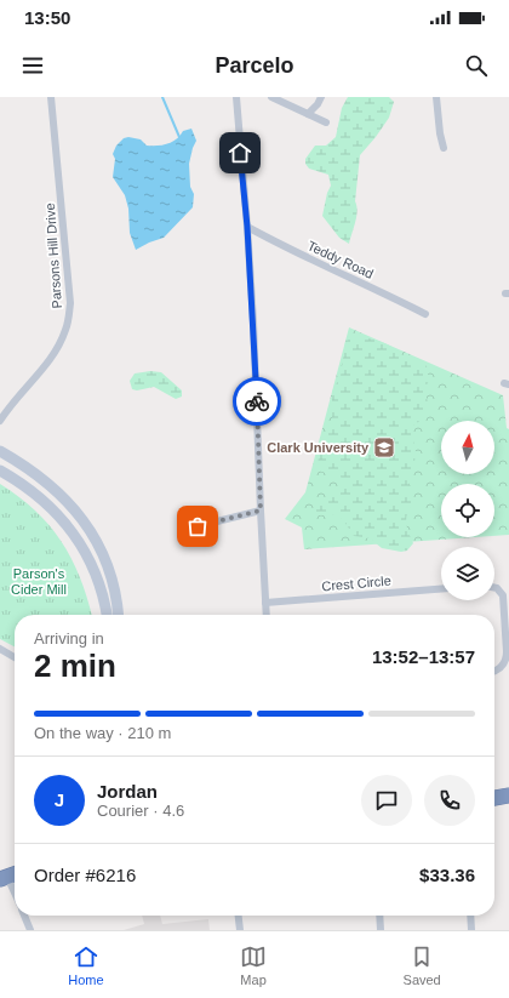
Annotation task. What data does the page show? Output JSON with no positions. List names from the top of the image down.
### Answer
{
  "streets": {
    "street": ["Parsons Hill Drive", "Teddy Road", "Crest Circle"]
  },
  "parks": ["Parson's Cider Mill"],
  "places": {
    "school or university": ["Clark University"]
  },
  "north": "top",
  "page": {
    "status": "13:50",
    "header": "Parcelo",
    "heading": ["2 min", "Arriving in", "13:52–13:57"],
    "panel": [
      "Jordan",
      "Courier · 4.6",
      "Order #6216",
      "$33.36"
    ],
    "bar": "On the way · 210 m",
    "round": "J",
    "tabs": ["Home", "Map", "Saved"]
  }
}
